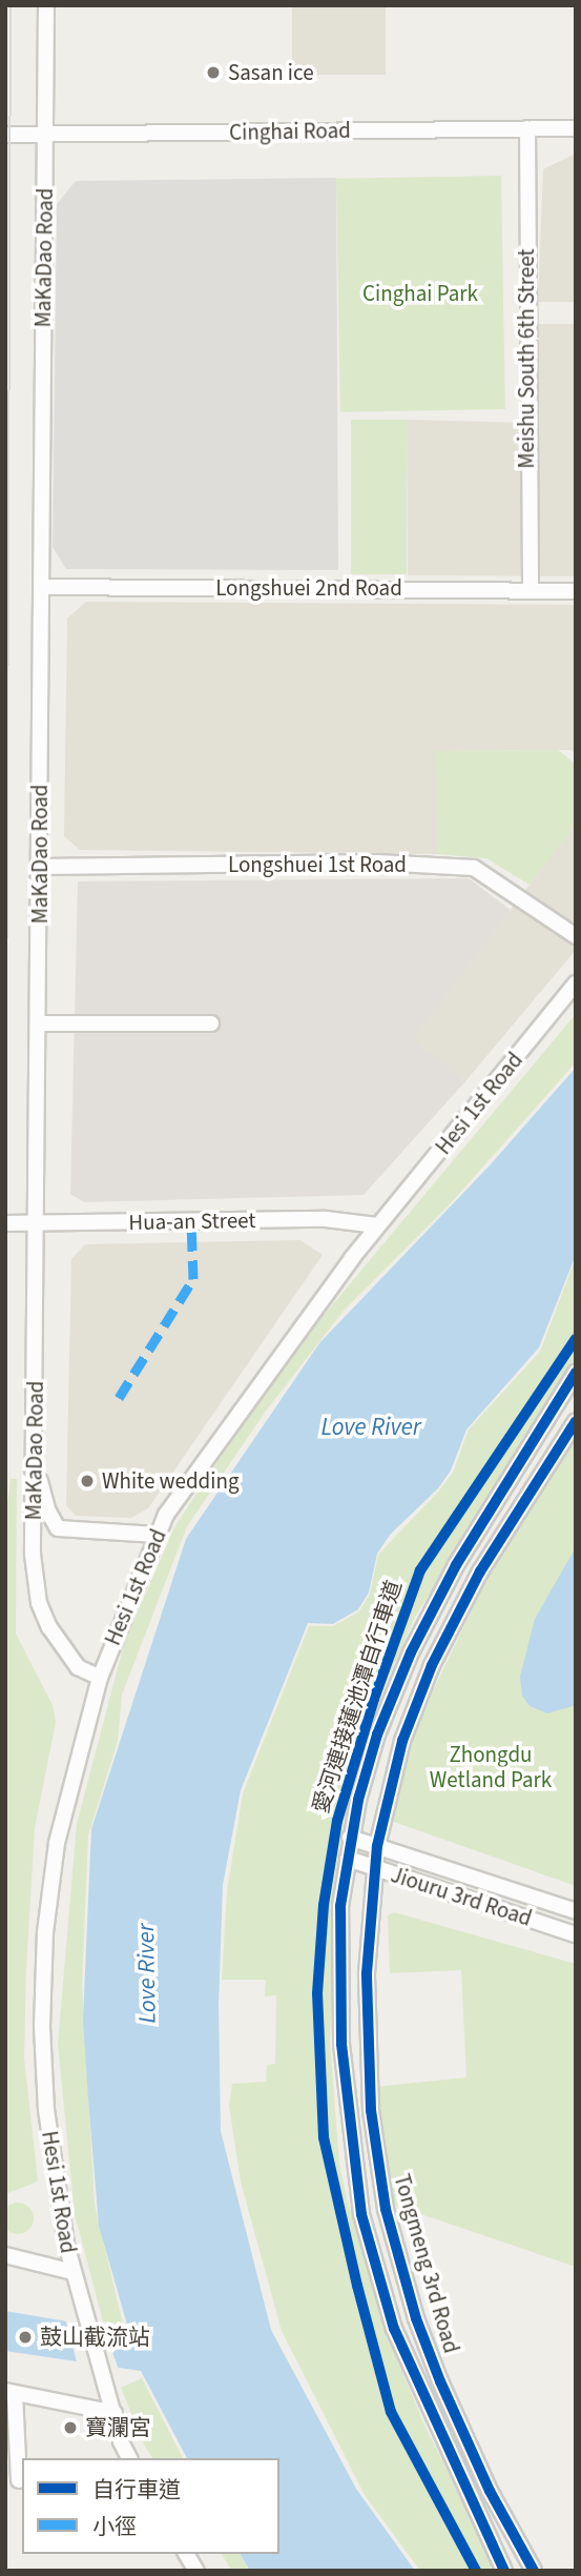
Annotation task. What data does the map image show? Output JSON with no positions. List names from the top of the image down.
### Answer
{
  "streets": {
    "street": [
      "Cinghai Road",
      "MaKaDao Road",
      "Meishu South 6th Street",
      "Longshuei 2nd Road",
      "Longshuei 1st Road",
      "Hesi 1st Road",
      "Hua-an Street",
      "Jiouru 3rd Road",
      "Tongmeng 3rd Road"
    ],
    "cycle path": ["愛河連接蓮池潭自行車道"]
  },
  "crossings": [
    ["Cinghai Road", "MaKaDao Road"],
    ["Cinghai Road", "Meishu South 6th Street"],
    ["MaKaDao Road", "Longshuei 2nd Road"],
    ["MaKaDao Road", "Longshuei 1st Road"],
    ["MaKaDao Road", "Hesi 1st Road"],
    ["MaKaDao Road", "Hua-an Street"],
    ["Meishu South 6th Street", "Longshuei 2nd Road"],
    ["Hesi 1st Road", "Hua-an Street"],
    ["Jiouru 3rd Road", "Tongmeng 3rd Road"]
  ],
  "water": ["Love River"],
  "parks": ["Cinghai Park", "Zhongdu Wetland Park"],
  "places": [
    "Sasan ice",
    "White wedding",
    "鼓山截流站",
    "寶瀾宮"
  ],
  "legend": ["自行車道", "小徑"]
}
